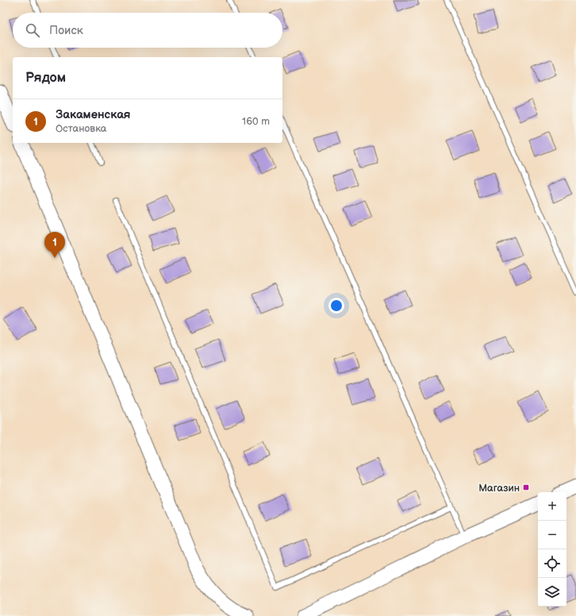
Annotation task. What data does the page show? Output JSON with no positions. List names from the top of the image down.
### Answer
{
  "places": {
    "transit": ["Магазин"]
  },
  "page": {
    "search": "Поиск",
    "heading": "Рядом",
    "list": [
      {
        "mark": "1",
        "name": "Закаменская",
        "note": "Остановка",
        "value": "160 m"
      }
    ],
    "pins": "1",
    "map_buttons": ["+", "−"]
  }
}
